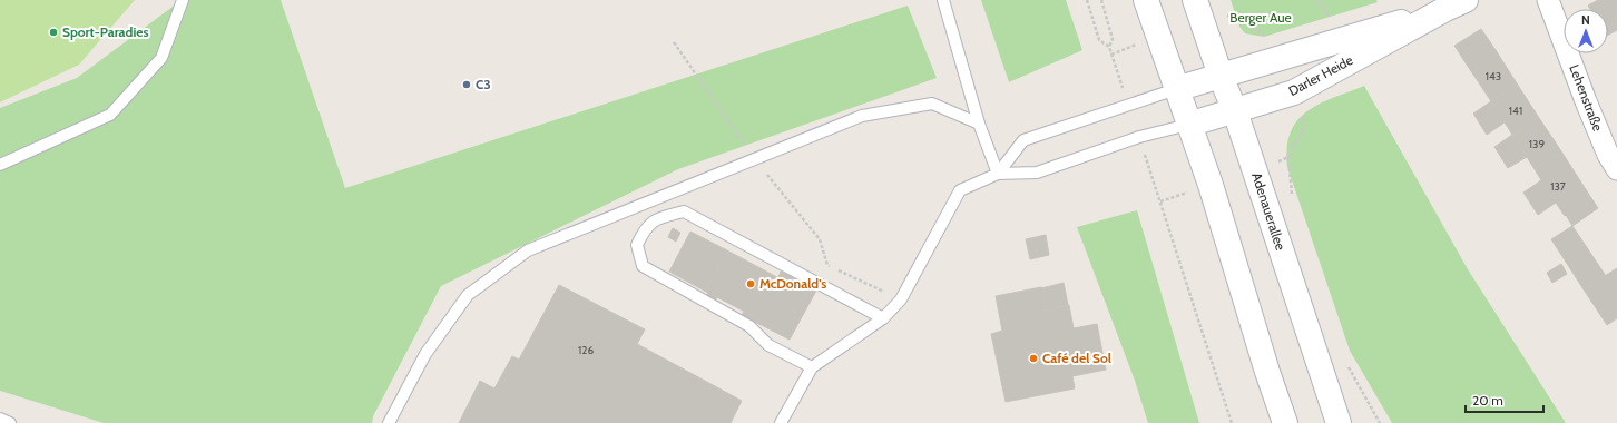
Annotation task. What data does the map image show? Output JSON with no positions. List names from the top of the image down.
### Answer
{
  "streets": {
    "main road": ["Darler Heide", "Adenauerallee"],
    "street": ["Lehenstraße"]
  },
  "crossings": [
    ["Darler Heide", "Adenauerallee"]
  ],
  "parks": ["Berger Aue"],
  "places": [
    "Sport-Paradies",
    "C3",
    "McDonald's",
    "Café del Sol"
  ],
  "house_numbers": [
    "143",
    "141",
    "139",
    "137",
    "126"
  ],
  "scale_bar": "20 m",
  "north": "top"
}
